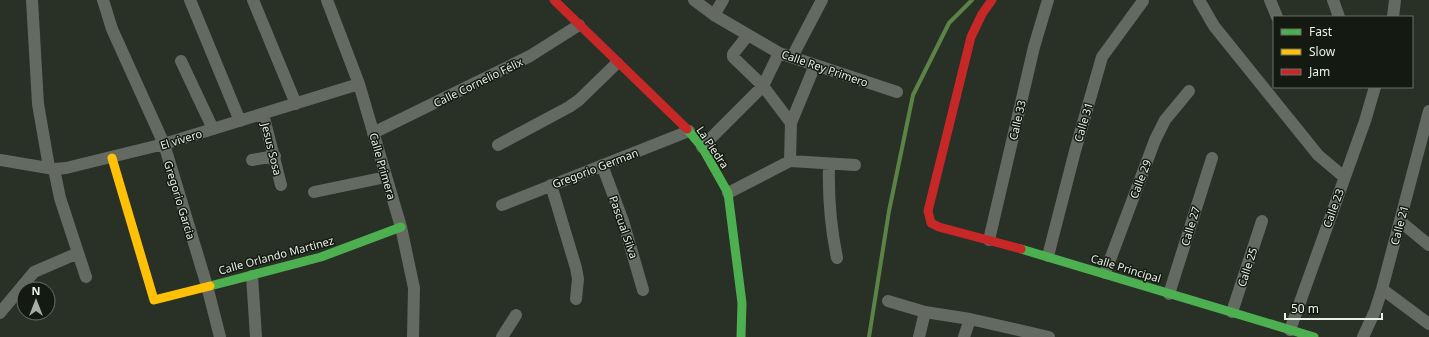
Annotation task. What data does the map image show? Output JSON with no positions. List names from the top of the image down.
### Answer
{
  "streets": {
    "street": [
      "Calle Rey Primero",
      "Calle Cornelio Félix",
      "Calle 33",
      "Calle 31",
      "El vivero",
      "La Piedra",
      "Jesus Sosa",
      "Calle Primera",
      "Gregorio German",
      "Calle 29",
      "Gregorio Garcia",
      "Calle 23",
      "Calle 21",
      "Calle 27",
      "Pascual Silva",
      "Calle Orlando Martinez",
      "Calle 25",
      "Calle Principal"
    ]
  },
  "crossings": [
    ["Calle Cornelio Félix", "La Piedra"],
    ["Calle Cornelio Félix", "Calle Primera"],
    ["Calle 33", "Calle Principal"],
    ["Calle 31", "Calle Principal"],
    ["El vivero", "Jesus Sosa"],
    ["El vivero", "Calle Primera"],
    ["El vivero", "Gregorio Garcia"],
    ["El vivero", "Calle Orlando Martinez"],
    ["La Piedra", "Gregorio German"],
    ["Calle Primera", "Calle Orlando Martinez"],
    ["Gregorio German", "Pascual Silva"],
    ["Calle 29", "Calle Principal"],
    ["Gregorio Garcia", "Calle Orlando Martinez"],
    ["Calle 23", "Calle Principal"],
    ["Calle 27", "Calle Principal"],
    ["Calle 25", "Calle Principal"]
  ],
  "legend": ["Fast", "Slow", "Jam"],
  "scale_bar": "50 m",
  "north": "top"
}
